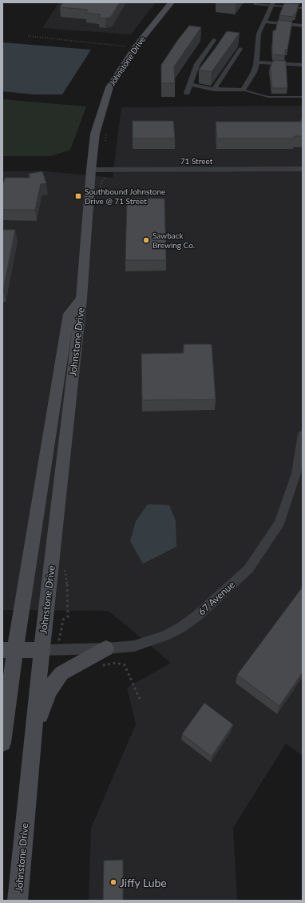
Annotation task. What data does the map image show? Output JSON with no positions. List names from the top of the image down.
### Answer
{
  "streets": {
    "main road": ["Johnstone Drive"],
    "street": ["71 Street", "67 Avenue"]
  },
  "crossings": [
    ["Johnstone Drive", "71 Street"],
    ["Johnstone Drive", "67 Avenue"]
  ],
  "places": {
    "transit": ["Southbound Johnstone Drive @ 71 Street"],
    "other": ["Sawback Brewing Co.", "Jiffy Lube"]
  }
}
